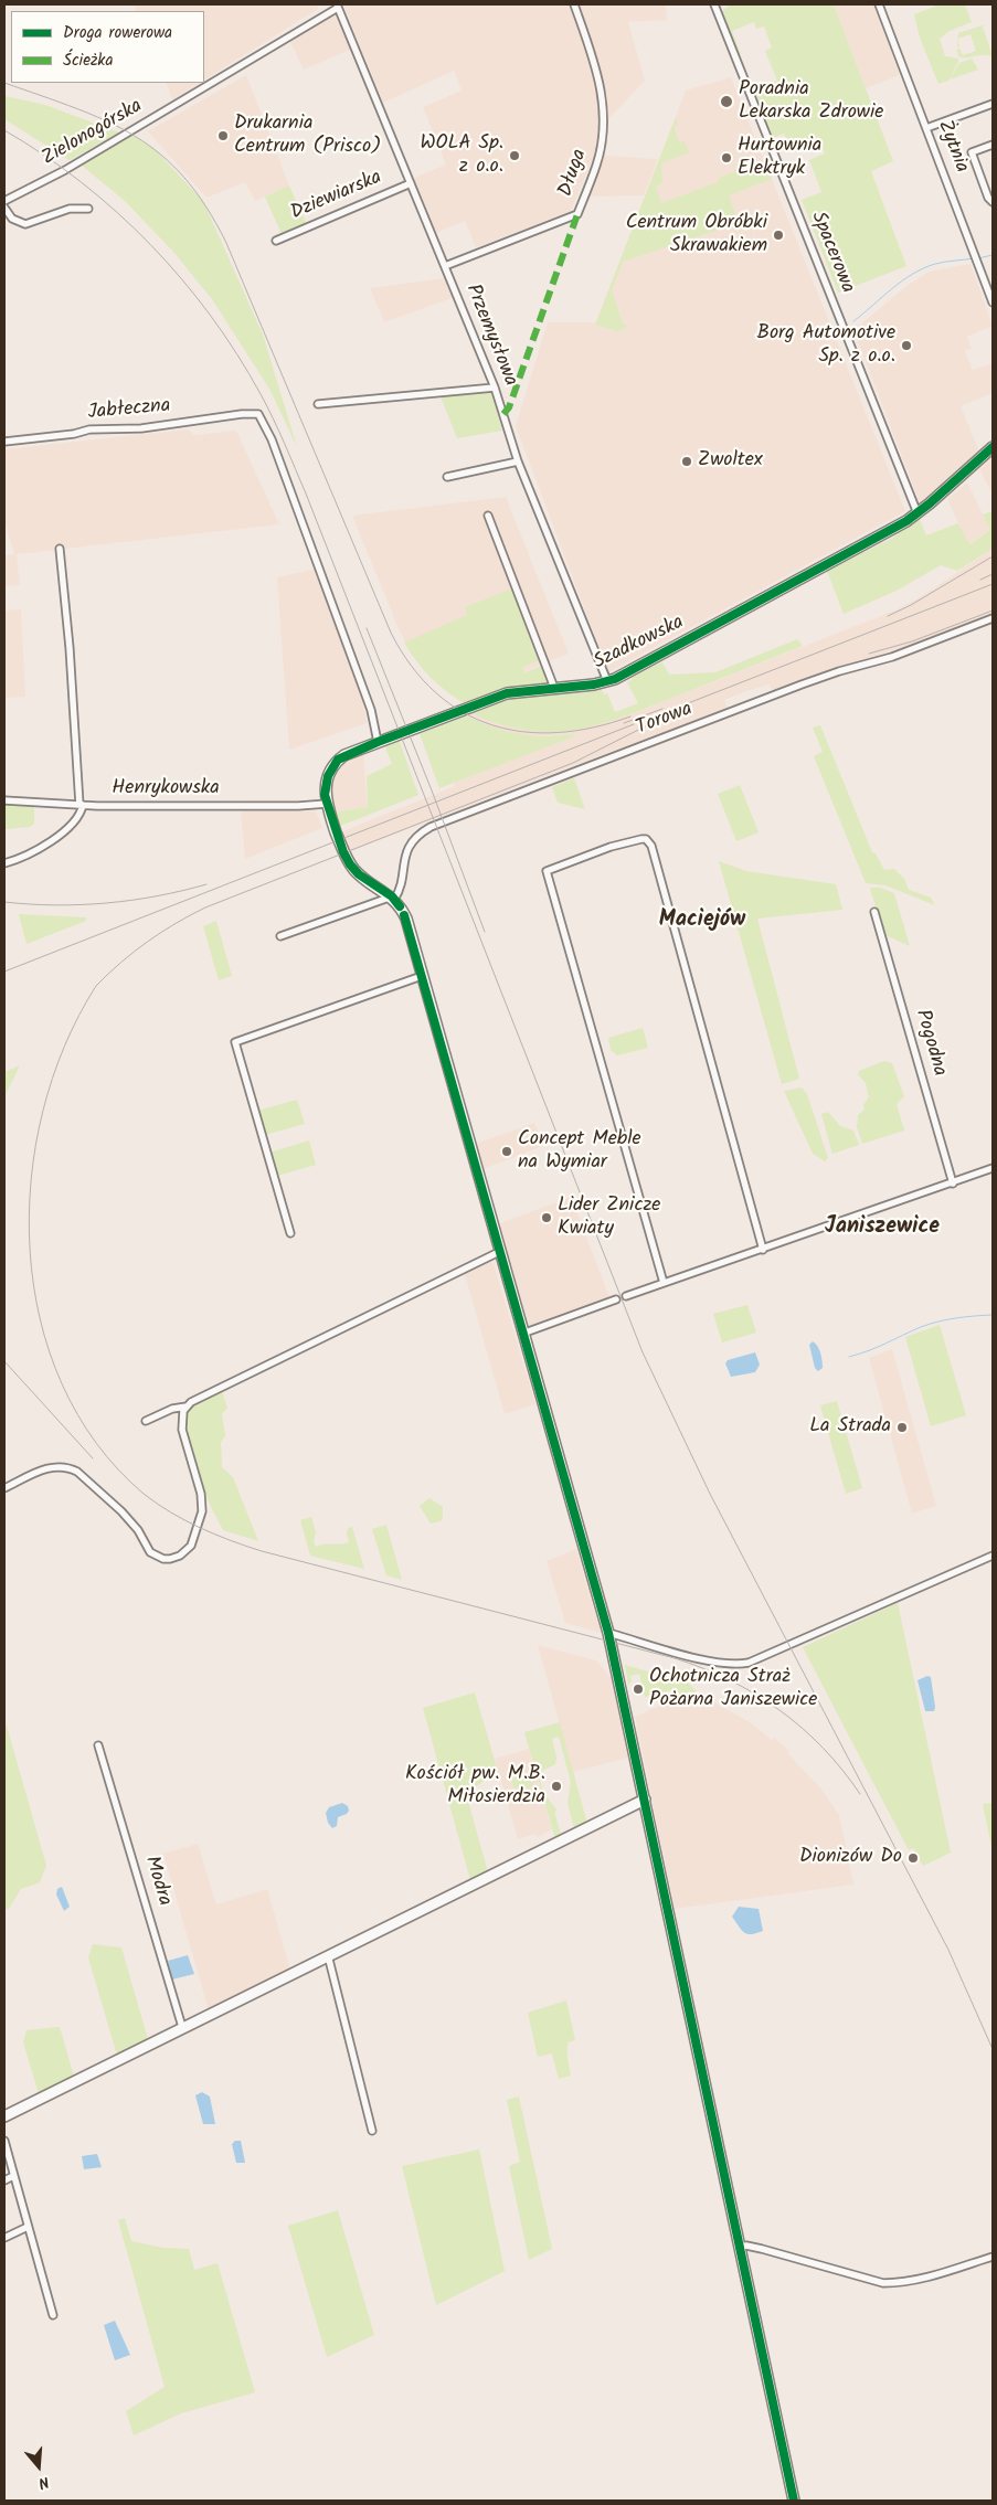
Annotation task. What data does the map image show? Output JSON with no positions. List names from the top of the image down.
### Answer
{
  "streets": {
    "street": [
      "Zielonogórska",
      "Żytnia",
      "Długa",
      "Dziewiarska",
      "Spacerowa",
      "Przemysłowa",
      "Jabłeczna",
      "Szadkowska",
      "Torowa",
      "Henrykowska",
      "Pogodna",
      "Modra"
    ]
  },
  "crossings": [
    ["Zielonogórska", "Przemysłowa"],
    ["Długa", "Przemysłowa"],
    ["Dziewiarska", "Przemysłowa"],
    ["Spacerowa", "Szadkowska"],
    ["Przemysłowa", "Szadkowska"],
    ["Jabłeczna", "Szadkowska"],
    ["Szadkowska", "Torowa"],
    ["Szadkowska", "Henrykowska"]
  ],
  "districts": ["Maciejów", "Janiszewice"],
  "places": [
    "Poradnia Lekarska Zdrowie",
    "Drukarnia Centrum (Prisco)",
    "WOLA Sp. z o.o.",
    "Hurtownia Elektryk",
    "Centrum Obróbki Skrawakiem",
    "Borg Automotive Sp. z o.o.",
    "Zwoltex",
    "Concept Meble na Wymiar",
    "Lider Znicze Kwiaty",
    "La Strada",
    "Ochotnicza Straż Pożarna Janiszewice",
    "Kościół pw. M.B. Miłosierdzia",
    "Dionizów Do"
  ],
  "legend": ["Droga rowerowa", "Ścieżka"],
  "north": "bottom"
}
